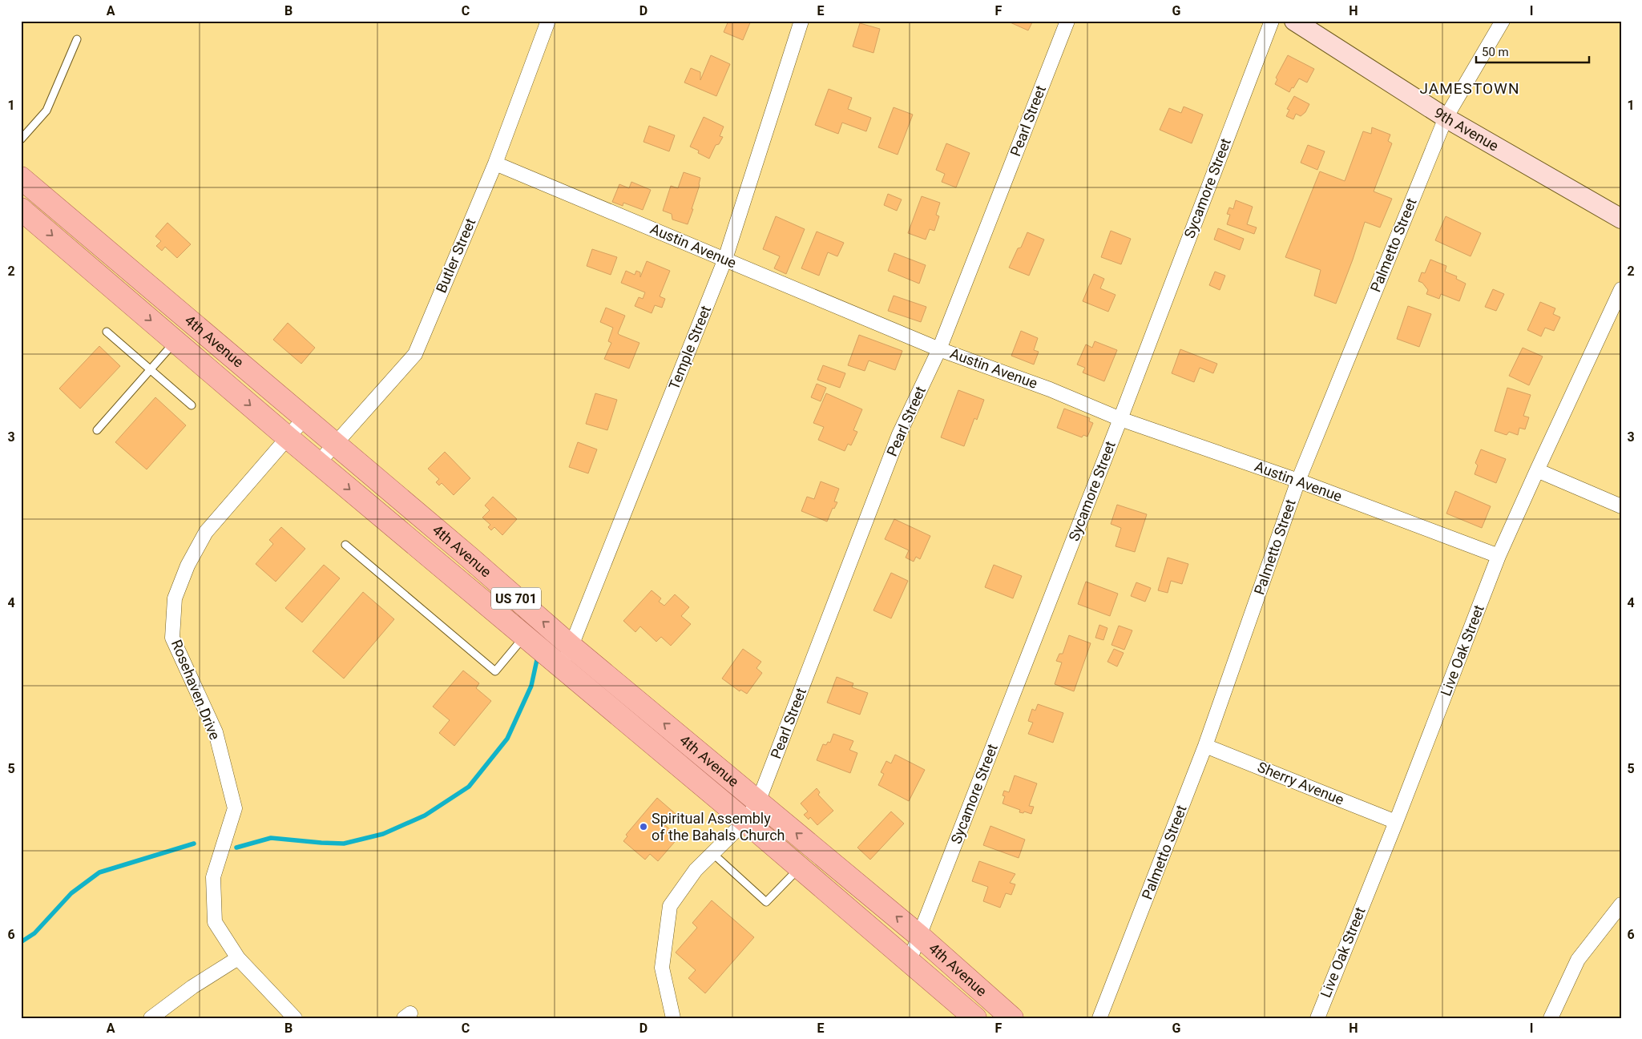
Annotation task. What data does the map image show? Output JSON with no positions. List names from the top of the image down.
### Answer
{
  "streets": {
    "main road": ["4th Avenue", "US 701"],
    "street": [
      "Pearl Street",
      "9th Avenue",
      "Sycamore Street",
      "Palmetto Street",
      "Austin Avenue",
      "Butler Street",
      "Temple Street",
      "Live Oak Street",
      "Rosehaven Drive",
      "Sherry Avenue"
    ]
  },
  "crossings": [
    ["Pearl Street", "Austin Avenue"],
    ["Pearl Street", "4th Avenue"],
    ["9th Avenue", "Palmetto Street"],
    ["Sycamore Street", "Austin Avenue"],
    ["Sycamore Street", "4th Avenue"],
    ["Palmetto Street", "Austin Avenue"],
    ["Palmetto Street", "Sherry Avenue"],
    ["Austin Avenue", "Butler Street"],
    ["Austin Avenue", "Temple Street"],
    ["Austin Avenue", "Live Oak Street"],
    ["Butler Street", "4th Avenue"],
    ["4th Avenue", "Temple Street"],
    ["4th Avenue", "Rosehaven Drive"],
    ["Live Oak Street", "Sherry Avenue"]
  ],
  "districts": ["JAMESTOWN"],
  "places": ["Spiritual Assembly of the Bahals Church"],
  "scale_bar": "50 m",
  "grid": {
    "columns": [
      "A",
      "B",
      "C",
      "D",
      "E",
      "F",
      "G",
      "H",
      "I"
    ],
    "rows": [
      "1",
      "2",
      "3",
      "4",
      "5",
      "6"
    ]
  }
}
